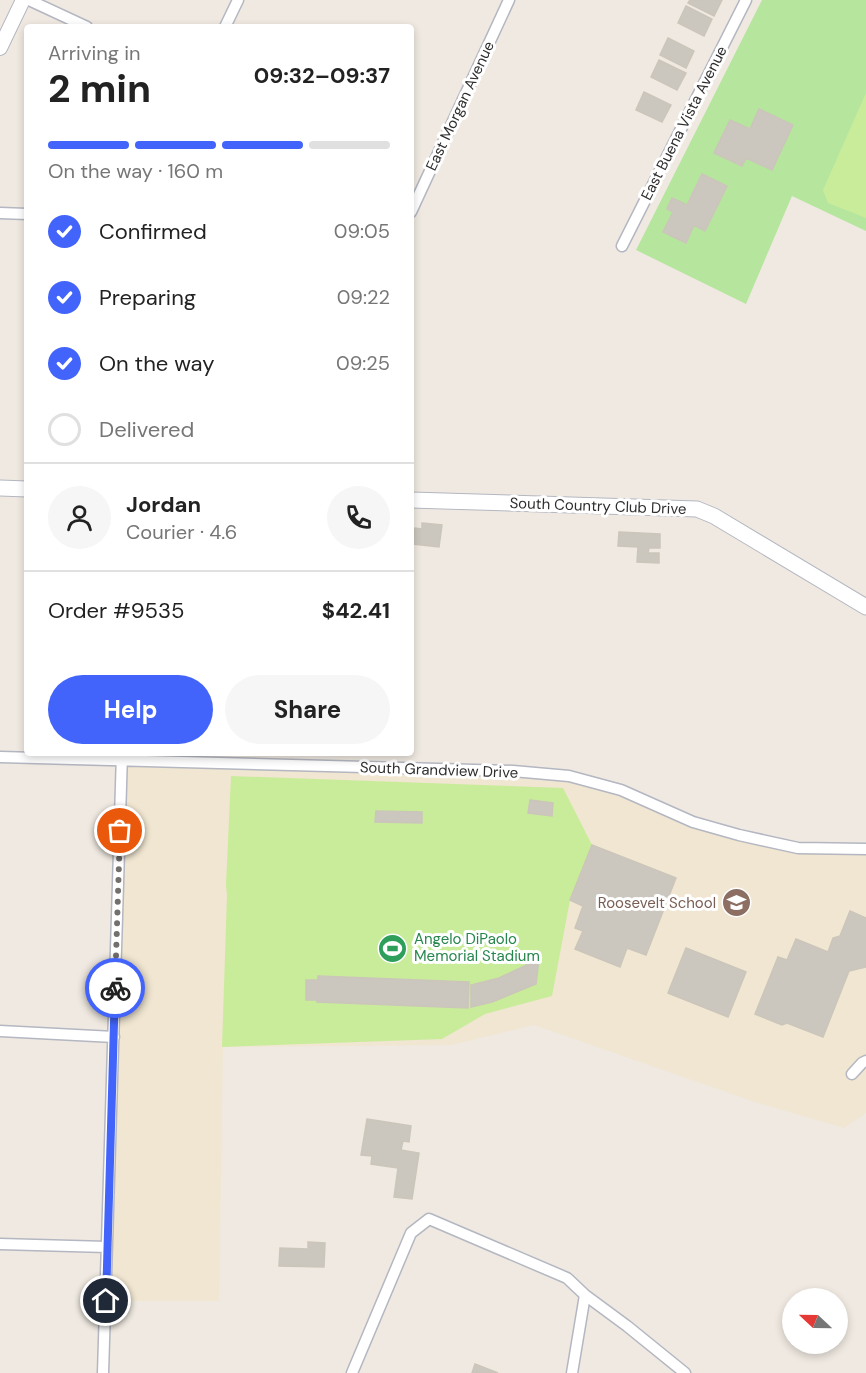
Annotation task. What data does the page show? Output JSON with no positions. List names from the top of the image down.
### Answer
{
  "streets": {
    "main road": ["South Country Club Drive"],
    "street": ["East Morgan Avenue", "East Buena Vista Avenue", "South Grandview Drive"]
  },
  "places": {
    "school or university": ["Roosevelt School"],
    "sports": ["Angelo DiPaolo Memorial Stadium"]
  },
  "north": "left",
  "page": {
    "heading": ["2 min", "Arriving in", "09:32–09:37"],
    "panel": [
      "Jordan",
      "Courier · 4.6",
      "Order #9535",
      "$42.41"
    ],
    "bar": "On the way · 160 m",
    "list": [
      ["Confirmed", "09:05"],
      ["Preparing", "09:22"],
      ["On the way", "09:25"],
      "Delivered"
    ],
    "buttons": ["Help", "Share"]
  }
}
